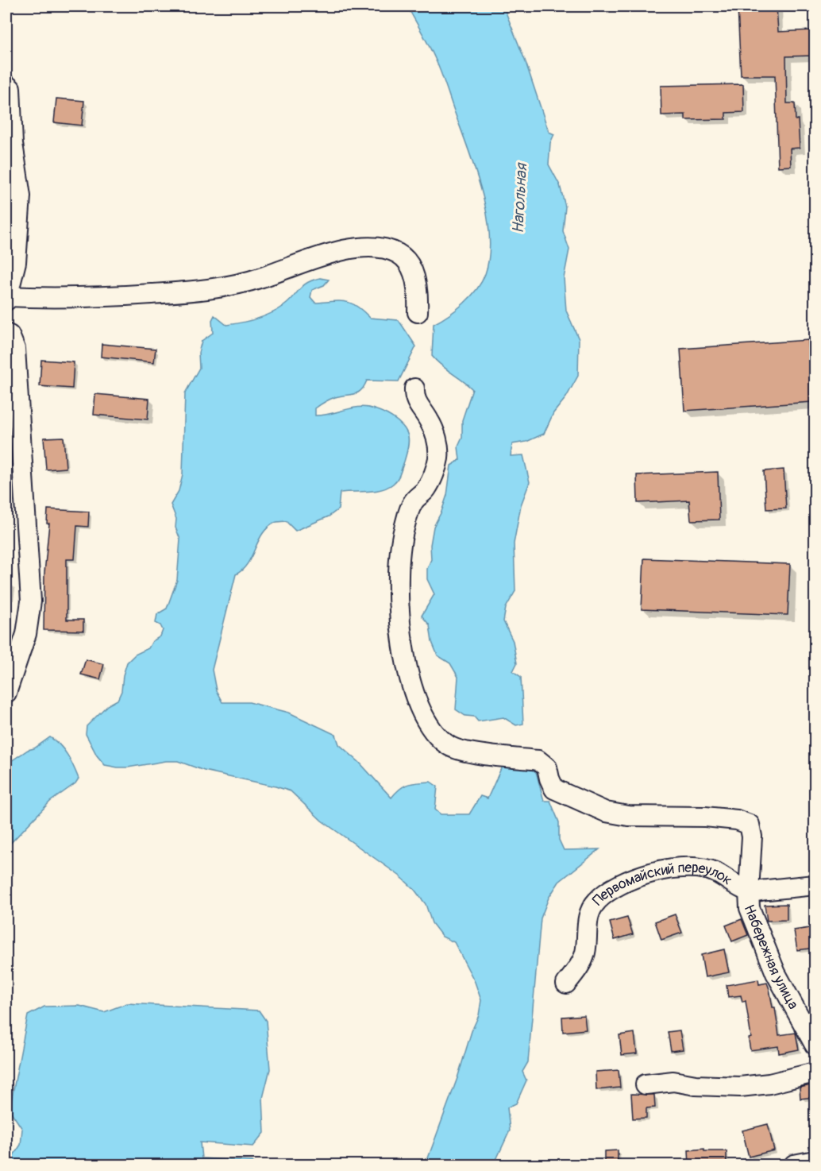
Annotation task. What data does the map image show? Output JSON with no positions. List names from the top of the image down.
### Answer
{
  "streets": {
    "street": ["Первомайский переулок", "Набережная улица"]
  },
  "crossings": [
    ["Первомайский переулок", "Набережная улица"]
  ],
  "water": ["Нагольная"]
}
